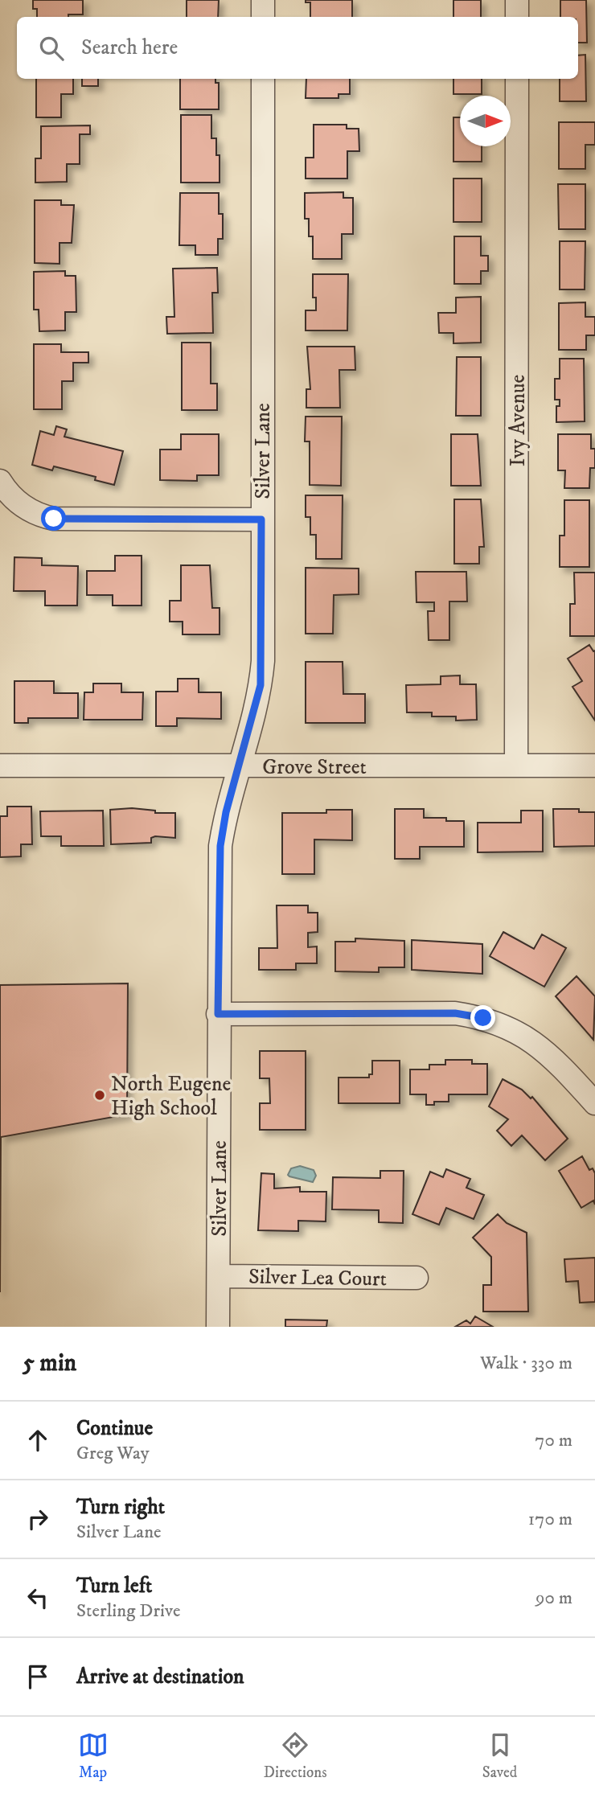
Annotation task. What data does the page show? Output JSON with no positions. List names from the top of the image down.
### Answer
{
  "streets": {
    "street": [
      "Ivy Avenue",
      "Silver Lane",
      "Grove Street",
      "Silver Lea Court"
    ]
  },
  "crossings": [
    ["Ivy Avenue", "Grove Street"],
    ["Silver Lane", "Grove Street"],
    ["Silver Lane", "Silver Lea Court"]
  ],
  "places": ["North Eugene High School"],
  "north": "right",
  "page": {
    "search": "Search here",
    "heading": ["5 min", "Walk · 330 m"],
    "list": [
      ["Continue", "Greg Way", "70 m"],
      ["Turn right", "Silver Lane", "170 m"],
      ["Turn left", "Sterling Drive", "90 m"],
      "Arrive at destination"
    ],
    "nav": ["Map", "Directions", "Saved"]
  }
}
